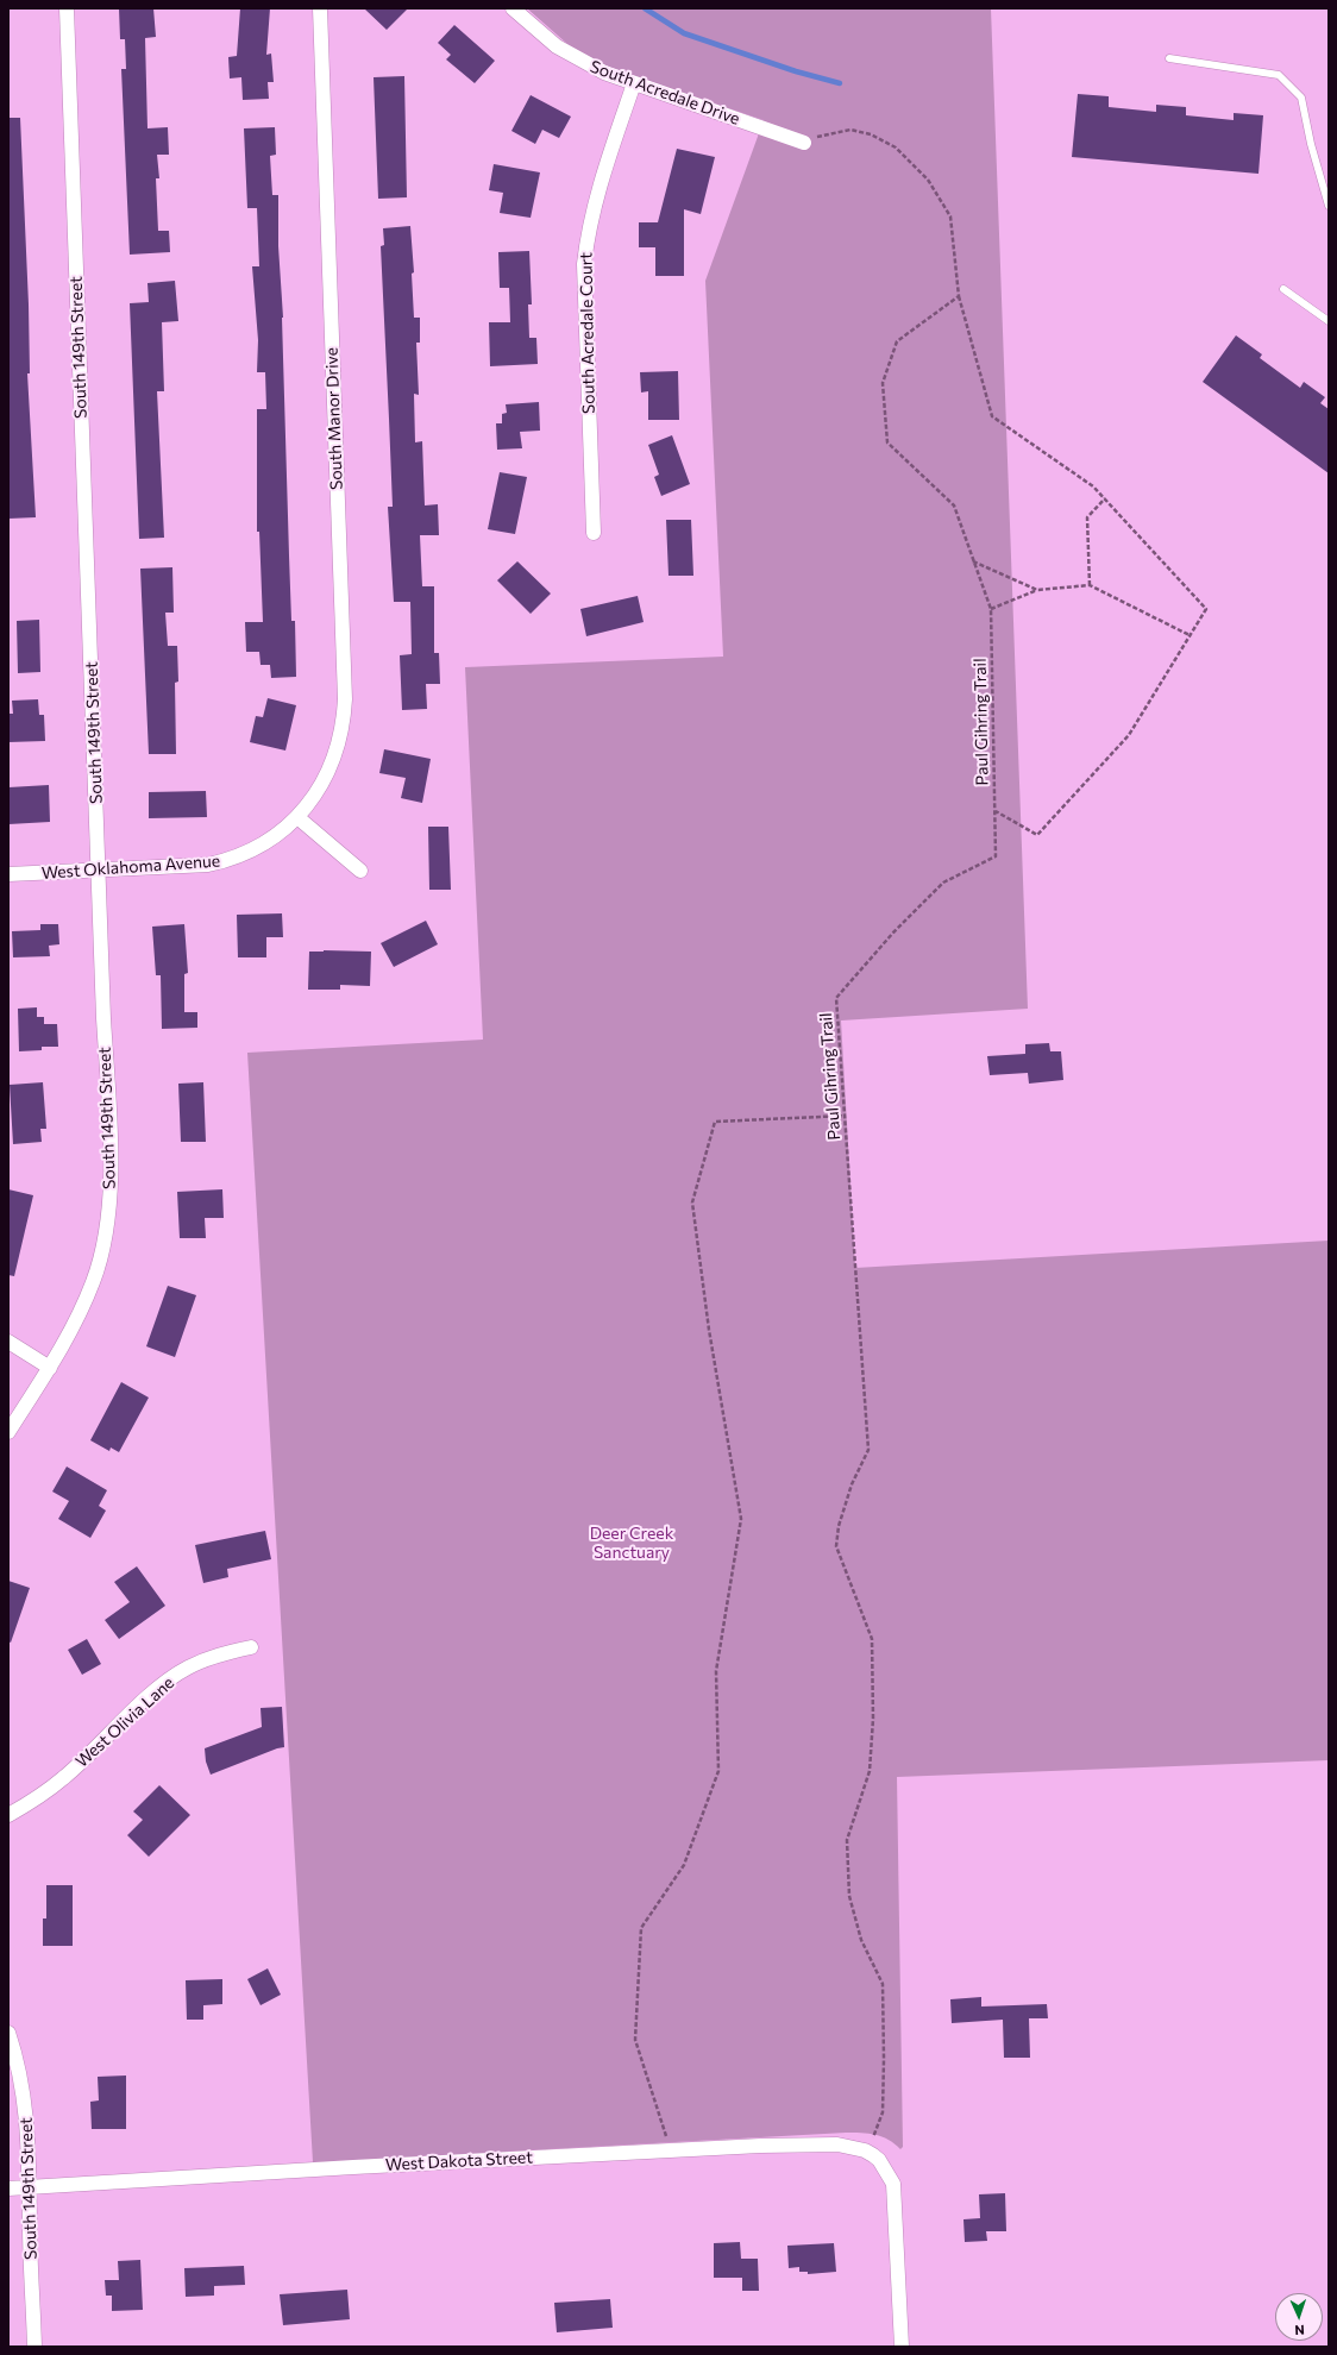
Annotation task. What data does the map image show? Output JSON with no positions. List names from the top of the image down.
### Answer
{
  "streets": {
    "street": [
      "South Acredale Drive",
      "South Acredale Court",
      "South 149th Street",
      "South Manor Drive",
      "West Oklahoma Avenue",
      "West Olivia Lane",
      "West Dakota Street"
    ],
    "path": ["Paul Gihring Trail"]
  },
  "crossings": [
    ["South Acredale Drive", "South Acredale Court"],
    ["South 149th Street", "West Oklahoma Avenue"],
    ["South 149th Street", "West Dakota Street"],
    ["South Manor Drive", "West Oklahoma Avenue"],
    ["Paul Gihring Trail", "West Dakota Street"]
  ],
  "parks": ["Deer Creek Sanctuary"],
  "north": "bottom"
}
